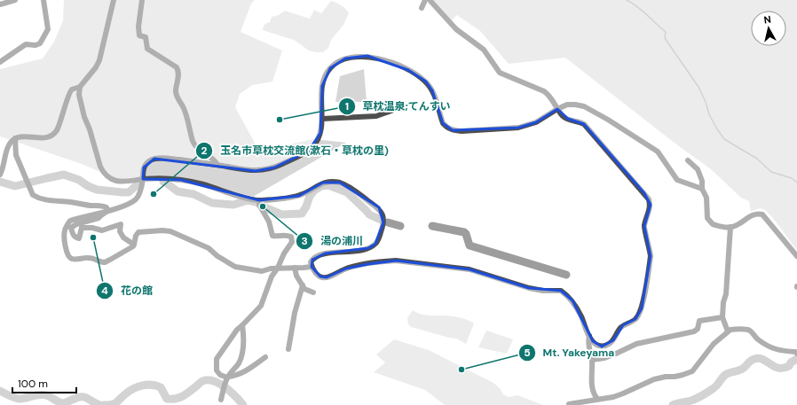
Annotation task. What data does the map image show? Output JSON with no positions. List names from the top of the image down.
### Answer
{
  "places": [
    "草枕温泉;てんすい",
    "玉名市草枕交流館(漱石・草枕の里)",
    "湯の浦川",
    "花の館",
    "Mt. Yakeyama"
  ],
  "scale_bar": "100 m",
  "north": "top"
}
